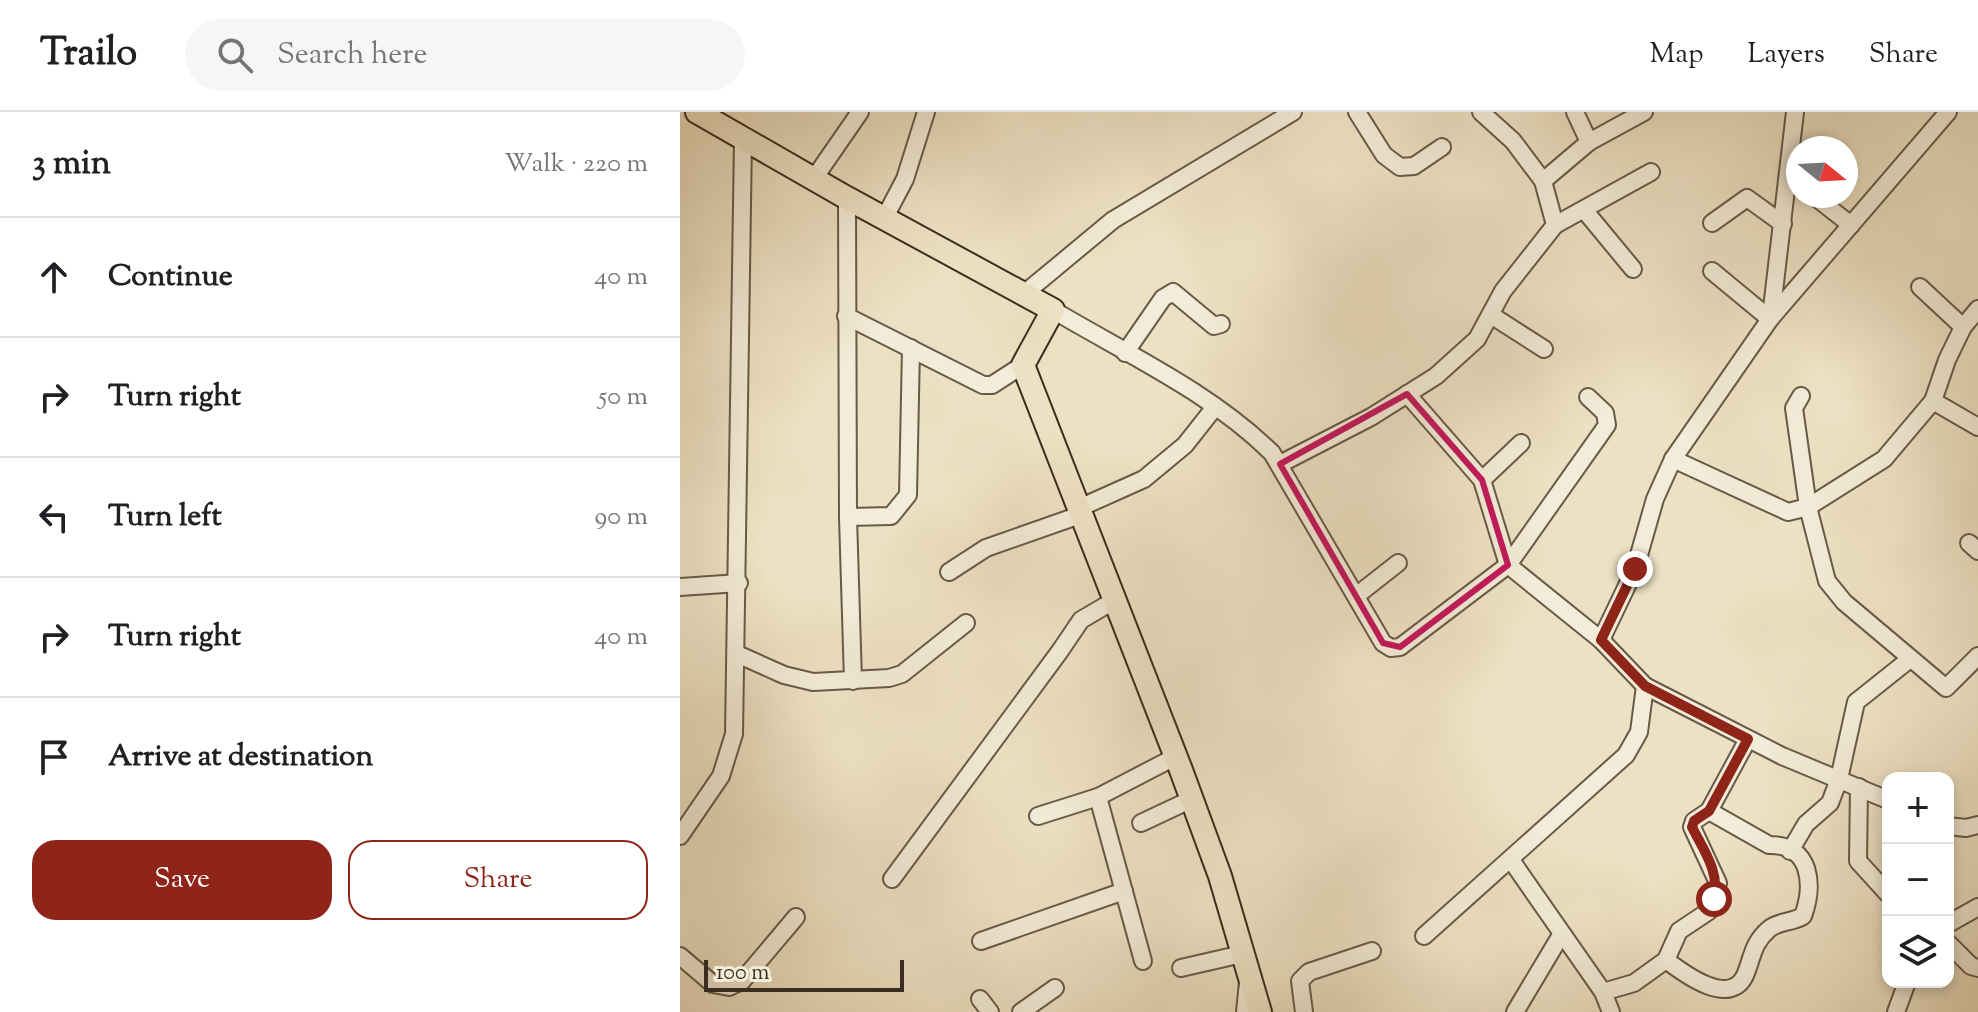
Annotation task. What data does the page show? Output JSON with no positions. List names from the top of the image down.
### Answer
{
  "scale_bar": "100 m",
  "north": "right",
  "page": {
    "header": "Trailo",
    "search": "Search here",
    "nav": ["Map", "Layers", "Share"],
    "heading": ["3 min", "Walk · 220 m"],
    "list": [
      ["Continue", "40 m"],
      ["Turn right", "50 m"],
      ["Turn left", "90 m"],
      ["Turn right", "40 m"],
      "Arrive at destination"
    ],
    "map_buttons": ["+", "−"],
    "buttons": ["Save", "Share"],
    "scale": "100 m"
  }
}
